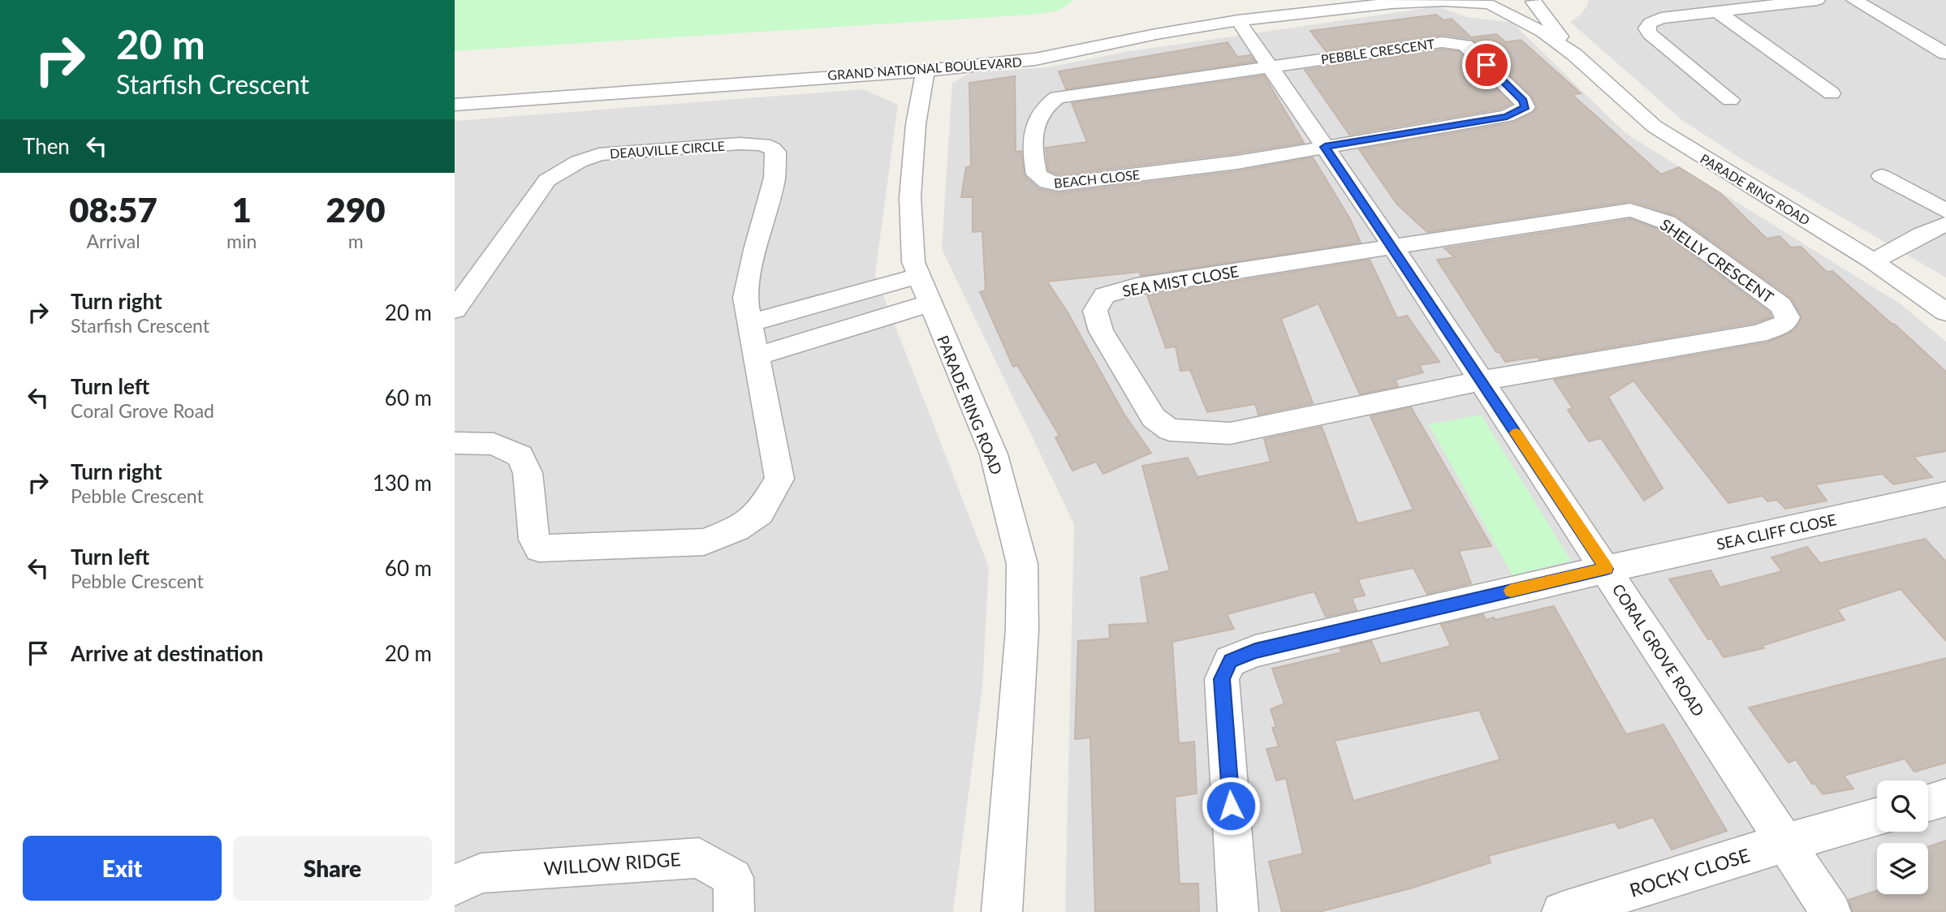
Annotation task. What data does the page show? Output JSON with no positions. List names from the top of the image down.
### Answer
{
  "streets": {
    "street": [
      "PEBBLE CRESCENT",
      "GRAND NATIONAL BOULEVARD",
      "DEAUVILLE CIRCLE",
      "BEACH CLOSE",
      "PARADE RING ROAD",
      "SHELLY CRESCENT",
      "SEA MIST CLOSE",
      "SEA CLIFF CLOSE",
      "CORAL GROVE ROAD",
      "WILLOW RIDGE",
      "ROCKY CLOSE"
    ]
  },
  "crossings": [
    ["PEBBLE CRESCENT", "BEACH CLOSE"],
    ["PEBBLE CRESCENT", "CORAL GROVE ROAD"],
    ["GRAND NATIONAL BOULEVARD", "PARADE RING ROAD"],
    ["GRAND NATIONAL BOULEVARD", "CORAL GROVE ROAD"],
    ["BEACH CLOSE", "CORAL GROVE ROAD"],
    ["SHELLY CRESCENT", "SEA MIST CLOSE"],
    ["SHELLY CRESCENT", "CORAL GROVE ROAD"],
    ["SEA MIST CLOSE", "CORAL GROVE ROAD"],
    ["SEA CLIFF CLOSE", "CORAL GROVE ROAD"],
    ["CORAL GROVE ROAD", "ROCKY CLOSE"]
  ],
  "page": {
    "turn": ["20 m", "Starfish Crescent"],
    "then": "Then",
    "eta": [
      "08:57",
      "Arrival",
      "1",
      "min",
      "290",
      "m"
    ],
    "list": [
      {
        "name": "Turn right",
        "note": "Starfish Crescent",
        "value": "20 m"
      },
      {
        "name": "Turn left",
        "note": "Coral Grove Road",
        "value": "60 m"
      },
      {
        "name": "Turn right",
        "note": "Pebble Crescent",
        "value": "130 m"
      },
      {
        "name": "Turn left",
        "note": "Pebble Crescent",
        "value": "60 m"
      },
      {
        "name": "Arrive at destination",
        "value": "20 m"
      }
    ],
    "buttons": ["Exit", "Share"]
  }
}
